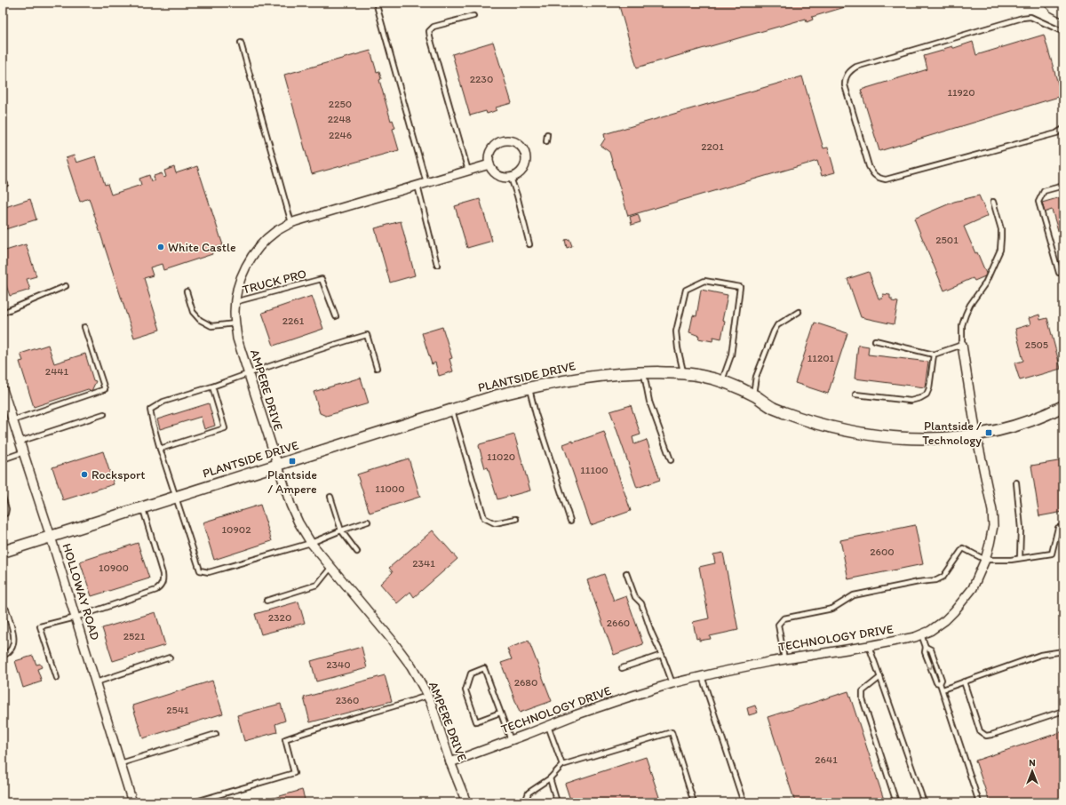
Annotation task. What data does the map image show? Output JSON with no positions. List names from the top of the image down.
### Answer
{
  "streets": {
    "street": [
      "PLANTSIDE DRIVE",
      "AMPERE DRIVE",
      "HOLLOWAY ROAD",
      "TECHNOLOGY DRIVE"
    ],
    "lane": ["TRUCK PRO"]
  },
  "crossings": [
    ["TRUCK PRO", "AMPERE DRIVE"],
    ["PLANTSIDE DRIVE", "AMPERE DRIVE"],
    ["PLANTSIDE DRIVE", "HOLLOWAY ROAD"],
    ["PLANTSIDE DRIVE", "TECHNOLOGY DRIVE"],
    ["AMPERE DRIVE", "TECHNOLOGY DRIVE"]
  ],
  "places": {
    "other": ["White Castle", "Rocksport"],
    "transit": ["Plantside / Technology", "Plantside / Ampere"]
  },
  "house_numbers": [
    "2230",
    "11920",
    "2250",
    "2248",
    "2246",
    "2201",
    "2501",
    "2261",
    "2505",
    "11201",
    "2441",
    "11020",
    "11100",
    "11000",
    "10902",
    "2600",
    "2341",
    "10900",
    "2320",
    "2660",
    "2521",
    "2340",
    "2680",
    "2360",
    "2541",
    "2641"
  ],
  "north": "top"
}
